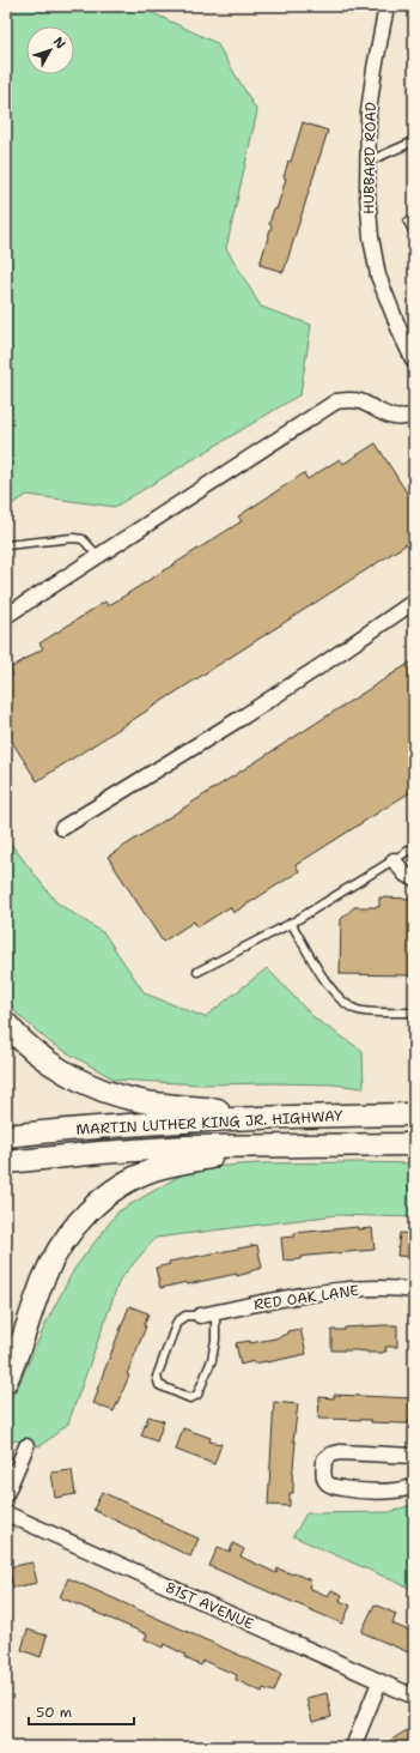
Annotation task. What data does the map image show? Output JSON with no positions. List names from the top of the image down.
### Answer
{
  "streets": {
    "main road": ["MARTIN LUTHER KING JR. HIGHWAY"],
    "street": ["HUBBARD ROAD", "RED OAK LANE", "81ST AVENUE"]
  },
  "scale_bar": "50 m",
  "north": "top right"
}
